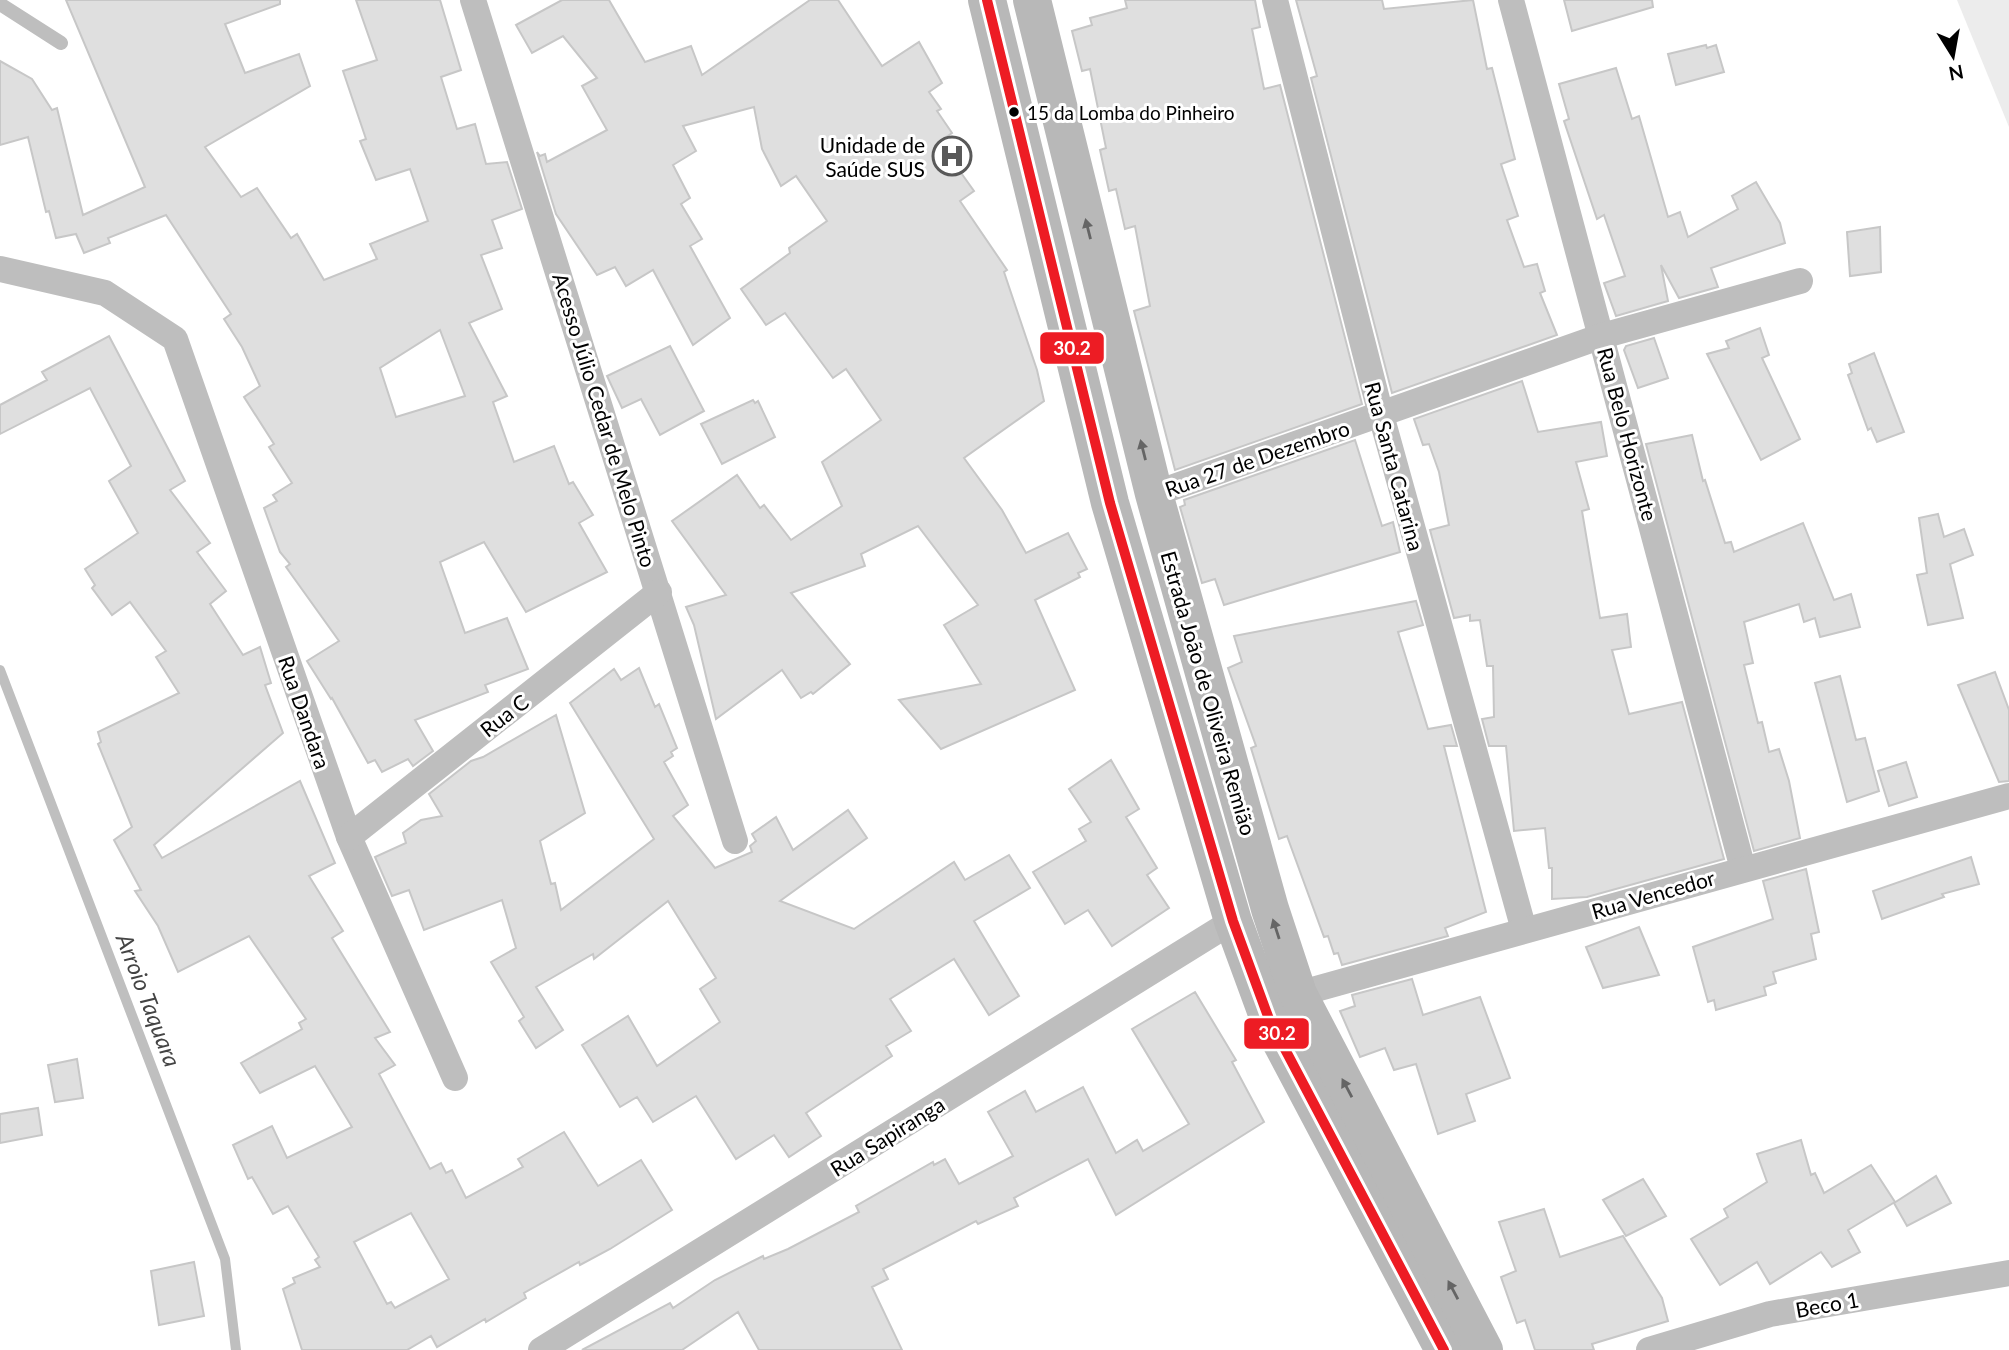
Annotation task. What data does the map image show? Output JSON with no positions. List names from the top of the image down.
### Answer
{
  "streets": {
    "main road": ["Estrada João de Oliveira Remião"],
    "street": [
      "Acesso Júlio Cedar de Melo Pinto",
      "Rua Belo Horizonte",
      "Rua 27 de Dezembro",
      "Rua Santa Catarina",
      "Rua Dandara",
      "Rua C",
      "Rua Vencedor",
      "Rua Sapiranga",
      "Beco 1"
    ]
  },
  "crossings": [
    ["Acesso Júlio Cedar de Melo Pinto", "Rua C"],
    ["Rua Belo Horizonte", "Rua 27 de Dezembro"],
    ["Rua Belo Horizonte", "Rua Vencedor"],
    ["Rua 27 de Dezembro", "Rua Santa Catarina"],
    ["Rua 27 de Dezembro", "Estrada João de Oliveira Remião"],
    ["Rua Santa Catarina", "Rua Vencedor"],
    ["Estrada João de Oliveira Remião", "Rua Vencedor"],
    ["Estrada João de Oliveira Remião", "Rua Sapiranga"],
    ["Rua Dandara", "Rua C"]
  ],
  "water": ["Arroio Taquara"],
  "places": {
    "other": ["15 da Lomba do Pinheiro"],
    "hospital": ["Unidade de Saúde SUS"]
  },
  "lines": ["transit line 30.2"],
  "north": "bottom"
}
